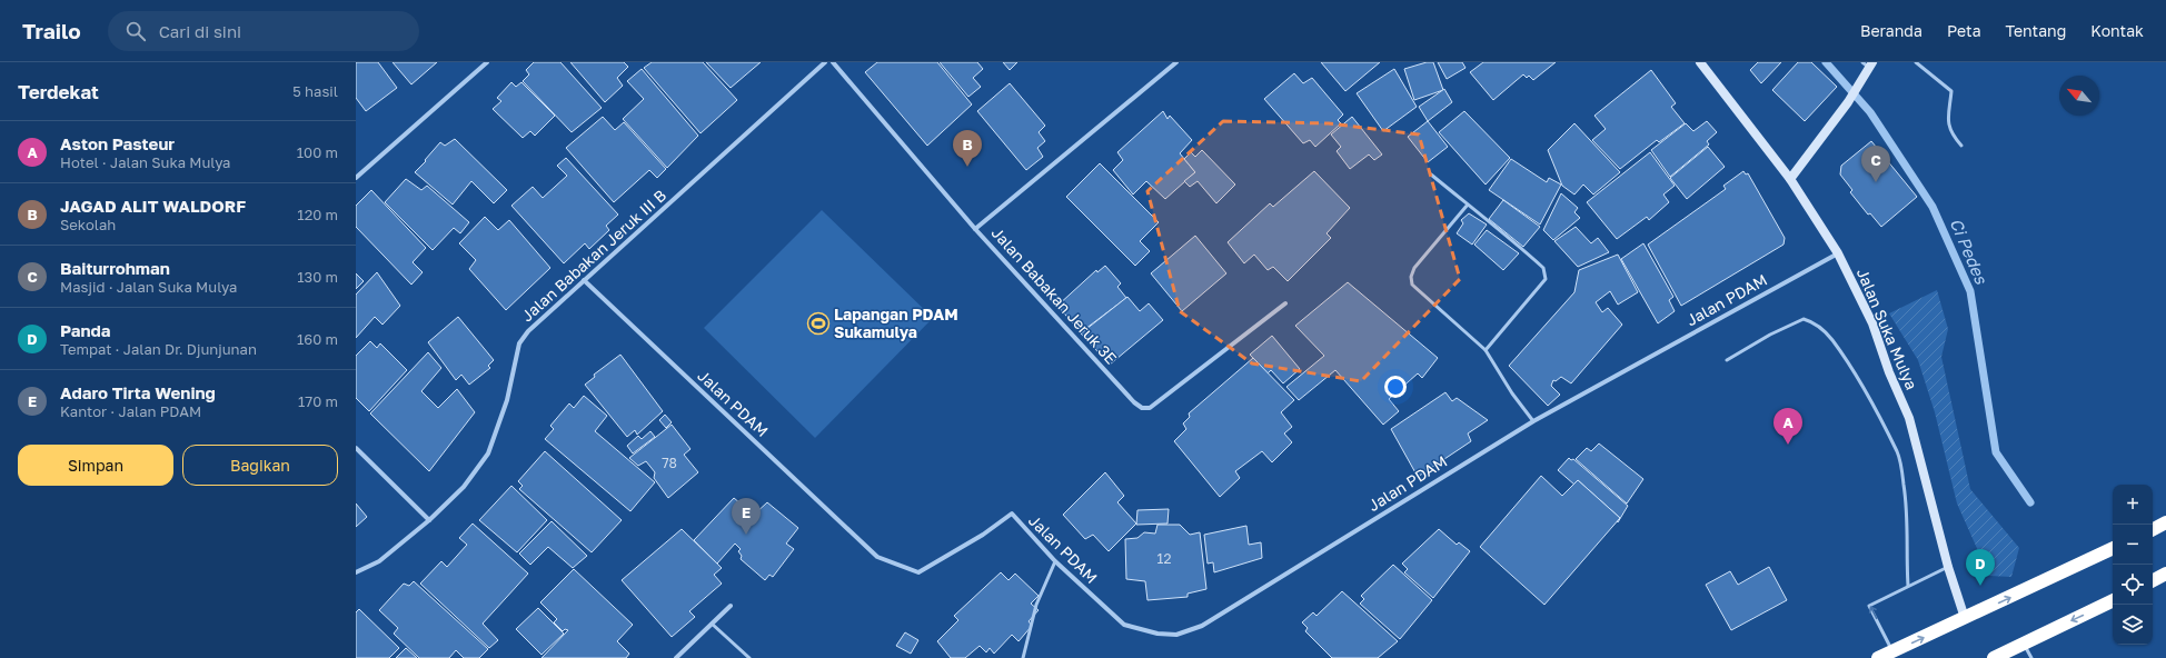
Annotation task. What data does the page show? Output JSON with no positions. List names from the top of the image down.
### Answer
{
  "streets": {
    "street": [
      "Jalan Babakan Jeruk III B",
      "Jalan Babakan Jeruk 3E",
      "Jalan PDAM",
      "Jalan Suka Mulya"
    ]
  },
  "crossings": [
    ["Jalan Babakan Jeruk III B", "Jalan PDAM"],
    ["Jalan PDAM", "Jalan Suka Mulya"]
  ],
  "water": ["Ci Pedes"],
  "places": {
    "sports": ["Lapangan PDAM Sukamulya"]
  },
  "house_numbers": ["78", "12"],
  "north": "top left",
  "page": {
    "header": "Trailo",
    "search": "Cari di sini",
    "nav": [
      "Beranda",
      "Peta",
      "Tentang",
      "Kontak"
    ],
    "heading": ["Terdekat", "5 hasil"],
    "list": [
      {
        "mark": "A",
        "name": "Aston Pasteur",
        "note": "Hotel · Jalan Suka Mulya",
        "value": "100 m"
      },
      {
        "mark": "B",
        "name": "JAGAD ALIT WALDORF",
        "note": "Sekolah",
        "value": "120 m"
      },
      {
        "mark": "C",
        "name": "Baiturrohman",
        "note": "Masjid · Jalan Suka Mulya",
        "value": "130 m"
      },
      {
        "mark": "D",
        "name": "Panda",
        "note": "Tempat · Jalan Dr. Djunjunan",
        "value": "160 m"
      },
      {
        "mark": "E",
        "name": "Adaro Tirta Wening",
        "note": "Kantor · Jalan PDAM",
        "value": "170 m"
      }
    ],
    "pins": [
      "B",
      "C",
      "A",
      "E",
      "D"
    ],
    "buttons": ["Simpan", "Bagikan"],
    "map_buttons": ["+", "−"]
  }
}
